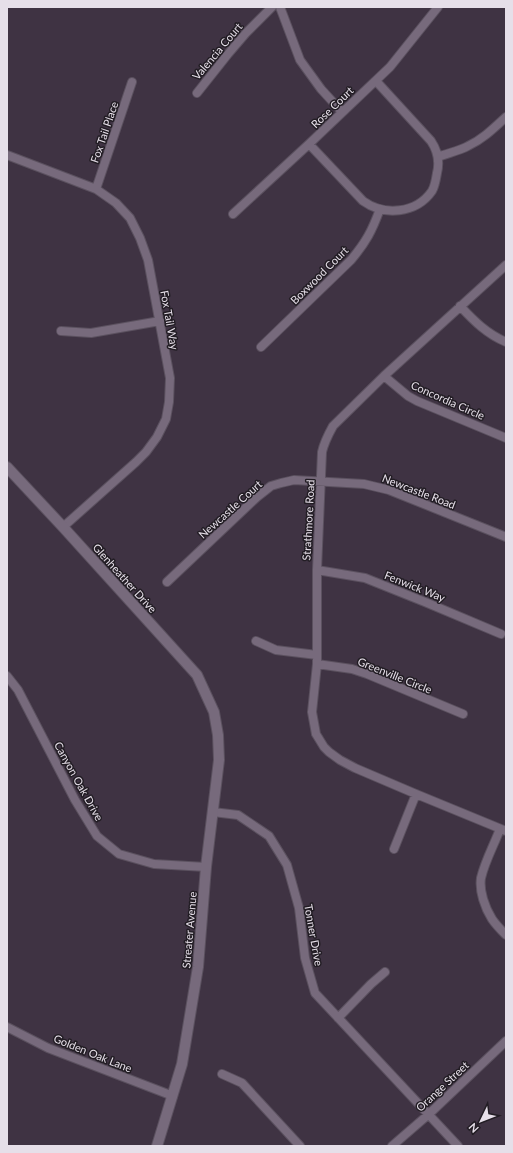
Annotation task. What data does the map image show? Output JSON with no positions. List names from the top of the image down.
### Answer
{
  "streets": {
    "street": [
      "Valencia Court",
      "Rose Court",
      "Fox Tail Place",
      "Boxwood Court",
      "Fox Tail Way",
      "Concordia Circle",
      "Newcastle Road",
      "Newcastle Court",
      "Strathmore Road",
      "Glenheather Drive",
      "Fenwick Way",
      "Greenville Circle",
      "Canyon Oak Drive",
      "Streater Avenue",
      "Tonner Drive",
      "Golden Oak Lane",
      "Orange Street"
    ]
  },
  "crossings": [
    ["Fox Tail Place", "Fox Tail Way"],
    ["Fox Tail Way", "Glenheather Drive"],
    ["Concordia Circle", "Strathmore Road"],
    ["Newcastle Road", "Newcastle Court"],
    ["Newcastle Road", "Strathmore Road"],
    ["Newcastle Court", "Strathmore Road"],
    ["Strathmore Road", "Fenwick Way"],
    ["Strathmore Road", "Greenville Circle"],
    ["Glenheather Drive", "Streater Avenue"],
    ["Canyon Oak Drive", "Streater Avenue"],
    ["Streater Avenue", "Tonner Drive"],
    ["Streater Avenue", "Golden Oak Lane"],
    ["Tonner Drive", "Orange Street"]
  ],
  "north": "bottom left"
}
